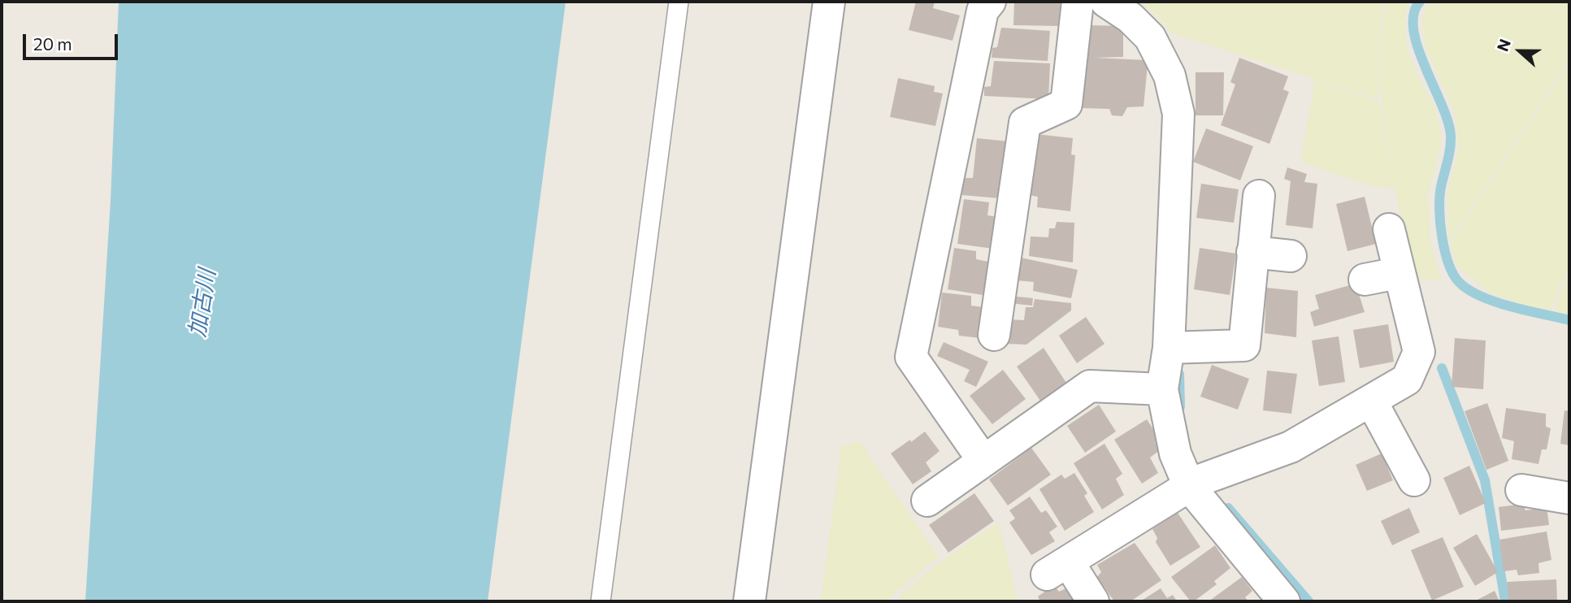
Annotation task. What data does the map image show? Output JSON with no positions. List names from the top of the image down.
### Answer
{
  "water": ["加古川"],
  "scale_bar": "20 m",
  "north": "left"
}
